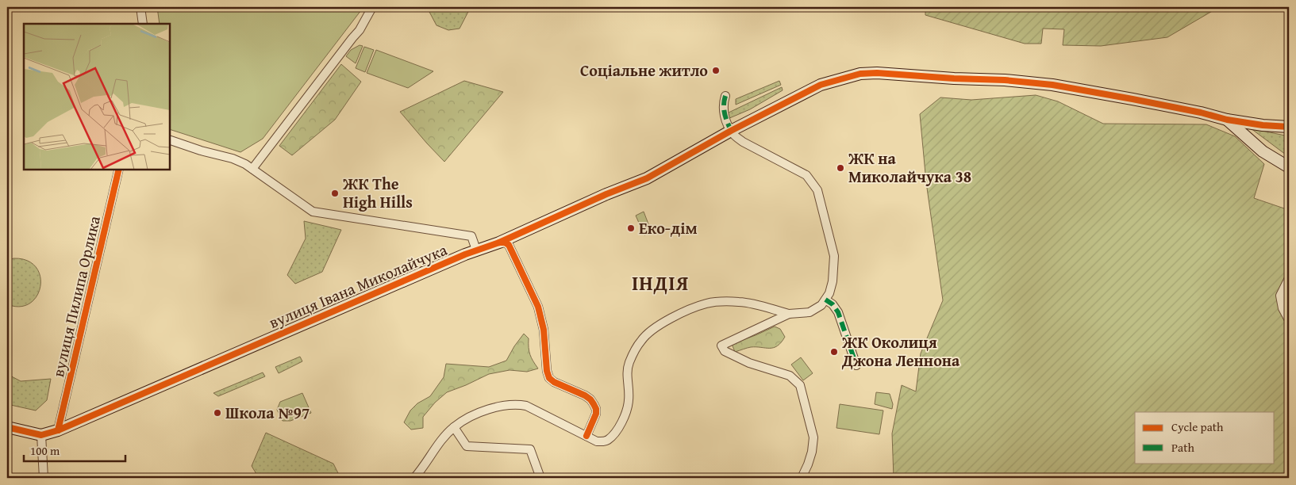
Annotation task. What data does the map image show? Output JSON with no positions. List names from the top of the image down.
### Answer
{
  "streets": {
    "street": ["вулиця Івана Миколайчука", "вулиця Пилипа Орлика"]
  },
  "crossings": [
    ["вулиця Івана Миколайчука", "вулиця Пилипа Орлика"]
  ],
  "districts": ["ІНДІЯ"],
  "places": [
    "Соціальне житло",
    "ЖК на Миколайчука 38",
    "ЖК The High Hills",
    "Еко-дім",
    "ЖК Околиця Джона Леннона",
    "Школа №97"
  ],
  "legend": ["Cycle path", "Path"],
  "scale_bar": "100 m"
}
